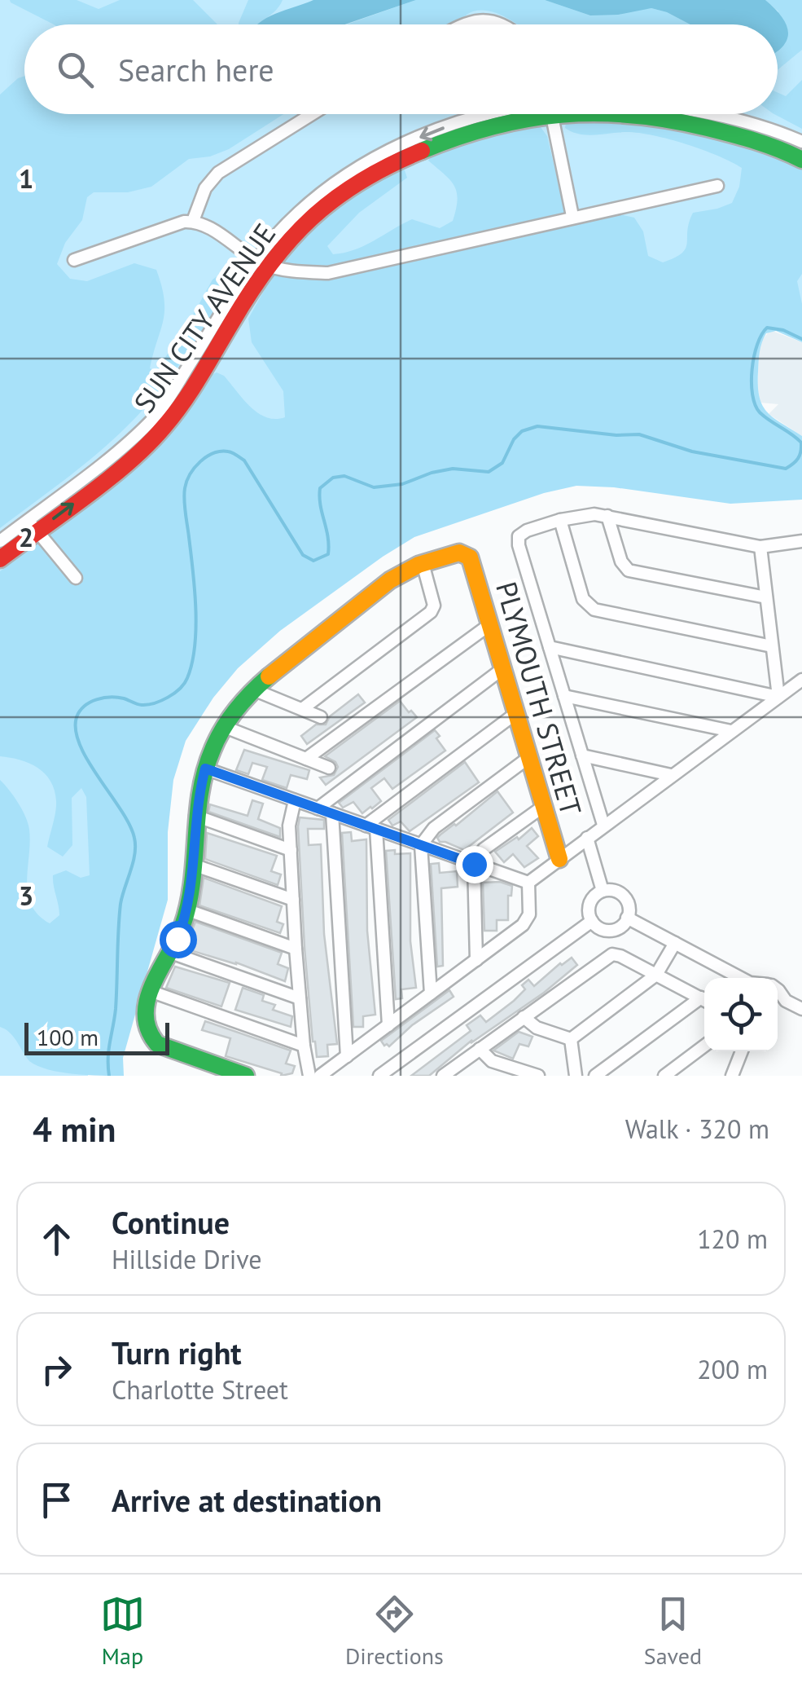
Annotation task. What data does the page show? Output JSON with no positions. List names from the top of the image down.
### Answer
{
  "streets": {
    "street": ["SUN CITY AVENUE", "PLYMOUTH STREET"]
  },
  "scale_bar": "100 m",
  "page": {
    "search": "Search here",
    "scale": "100 m",
    "heading": ["4 min", "Walk · 320 m"],
    "list": [
      ["Continue", "Hillside Drive", "120 m"],
      ["Turn right", "Charlotte Street", "200 m"],
      "Arrive at destination"
    ],
    "nav": ["Map", "Directions", "Saved"]
  },
  "grid": {
    "rows": ["1", "2", "3"]
  }
}
